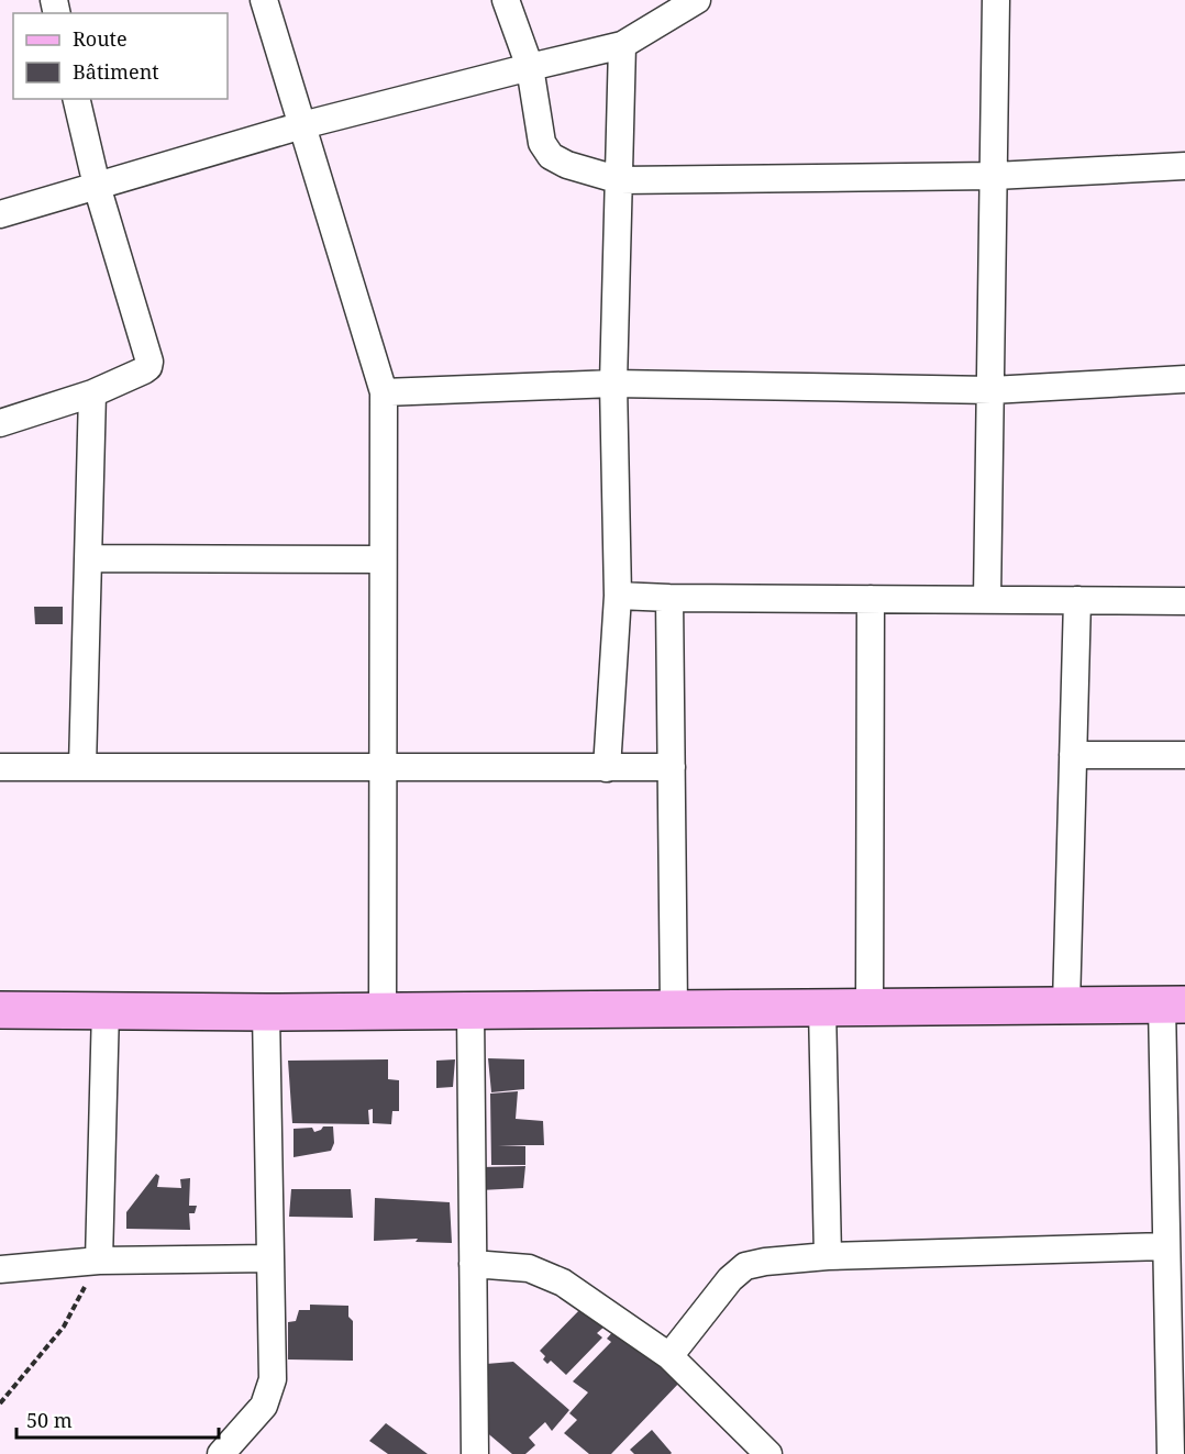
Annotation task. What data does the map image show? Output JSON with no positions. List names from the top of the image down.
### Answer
{
  "legend": ["Route", "Bâtiment"],
  "scale_bar": "50 m"
}
